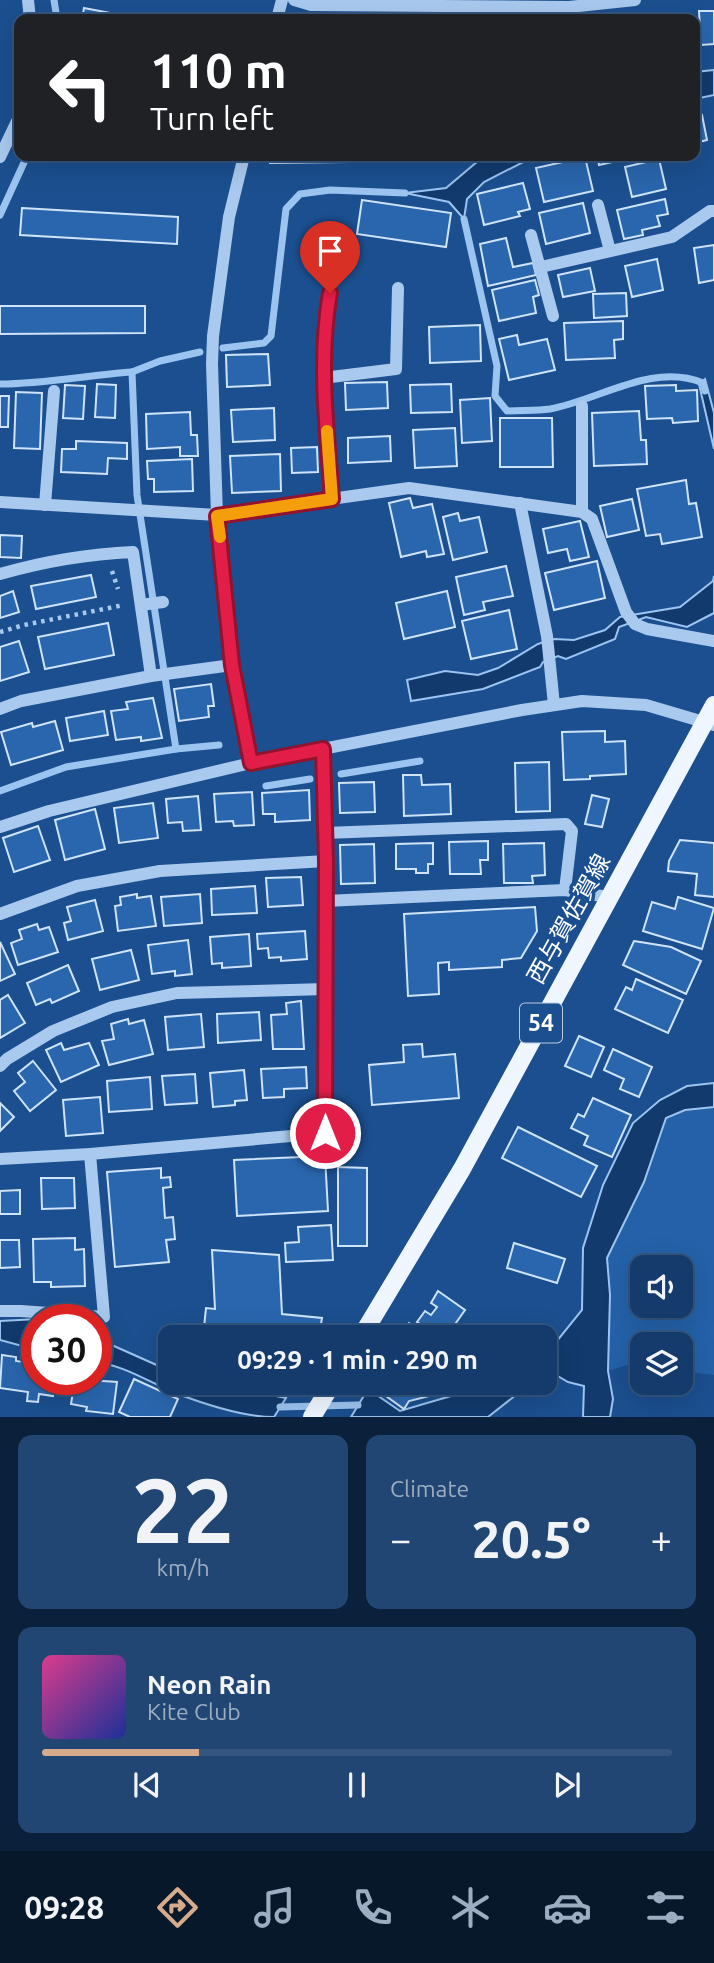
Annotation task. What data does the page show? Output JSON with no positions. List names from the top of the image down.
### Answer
{
  "streets": {
    "main road": ["西与賀佐賀線", "54"]
  },
  "page": {
    "turn": ["110 m", "Turn left"],
    "limit": "30",
    "trip": "09:29 · 1 min · 290 m",
    "tile": [
      ["22", "km/h"],
      "Climate"
    ],
    "heat": ["−", "20.5°", "+"],
    "song": ["Neon Rain", "Kite Club"],
    "tabs": "09:28"
  }
}
